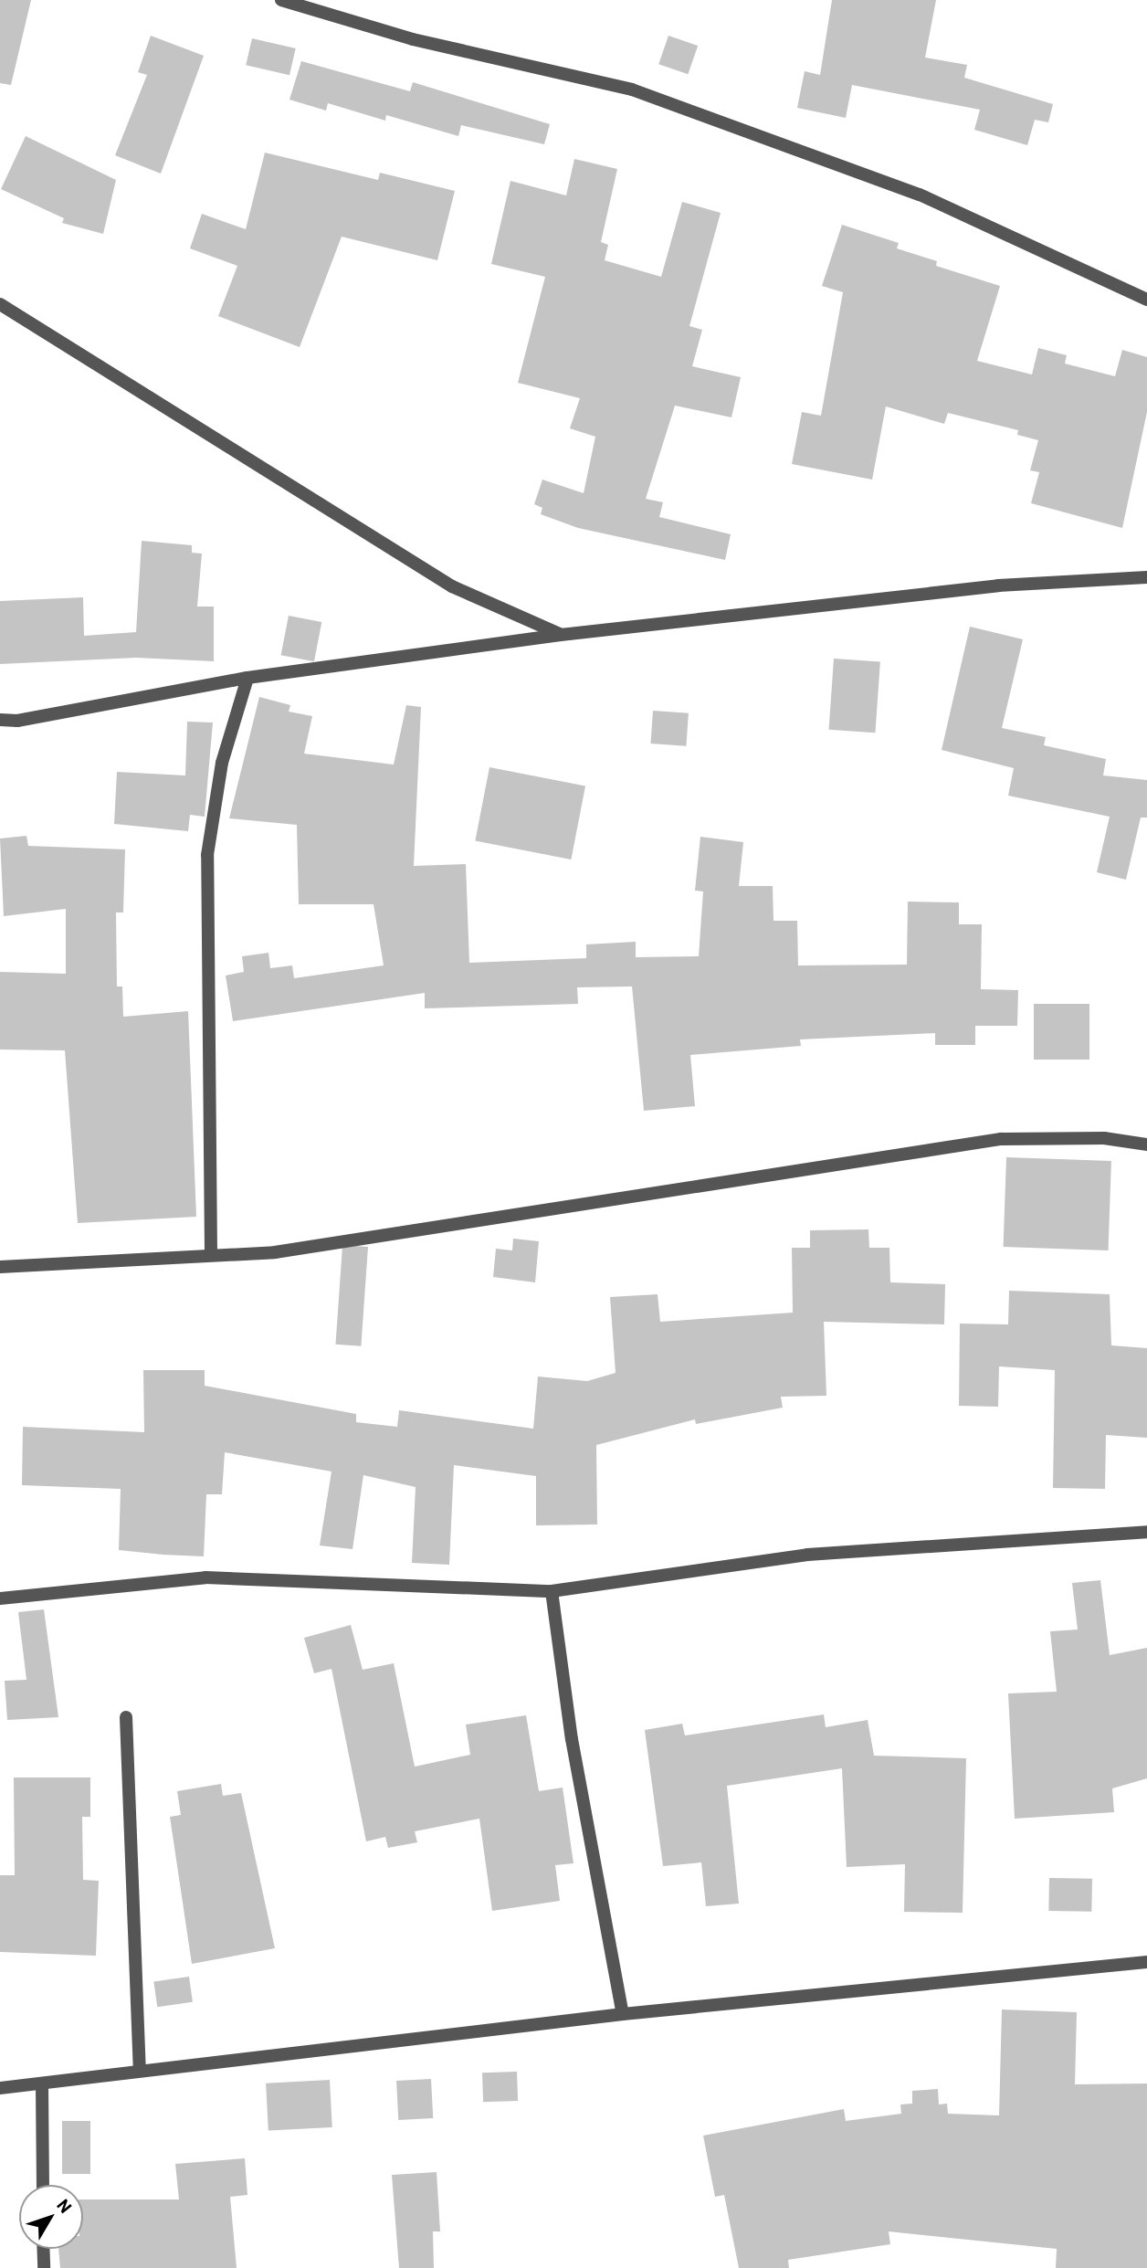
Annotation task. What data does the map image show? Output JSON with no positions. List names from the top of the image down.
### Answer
{
  "north": "top right"
}
